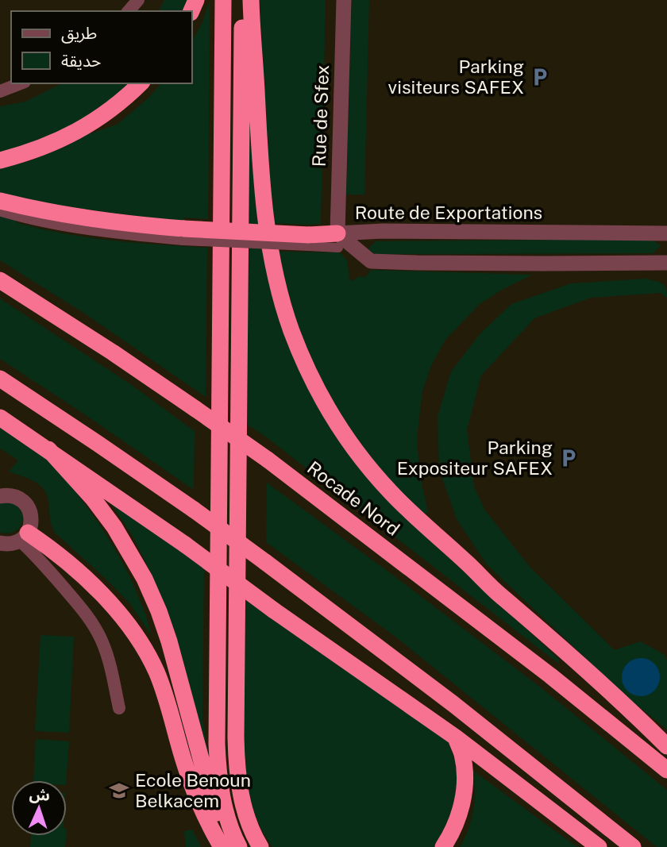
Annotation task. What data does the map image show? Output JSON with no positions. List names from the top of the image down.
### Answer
{
  "streets": {
    "highway": ["Rocade Nord"],
    "street": ["Rue de Sfex", "Route de Exportations"]
  },
  "crossings": [
    ["Rue de Sfex", "Route de Exportations"]
  ],
  "places": {
    "parking": ["Parking visiteurs SAFEX", "Parking Expositeur SAFEX"],
    "school or university": ["Ecole Benoun Belkacem"]
  },
  "legend": ["طريق", "حديقة"],
  "north": "top"
}
